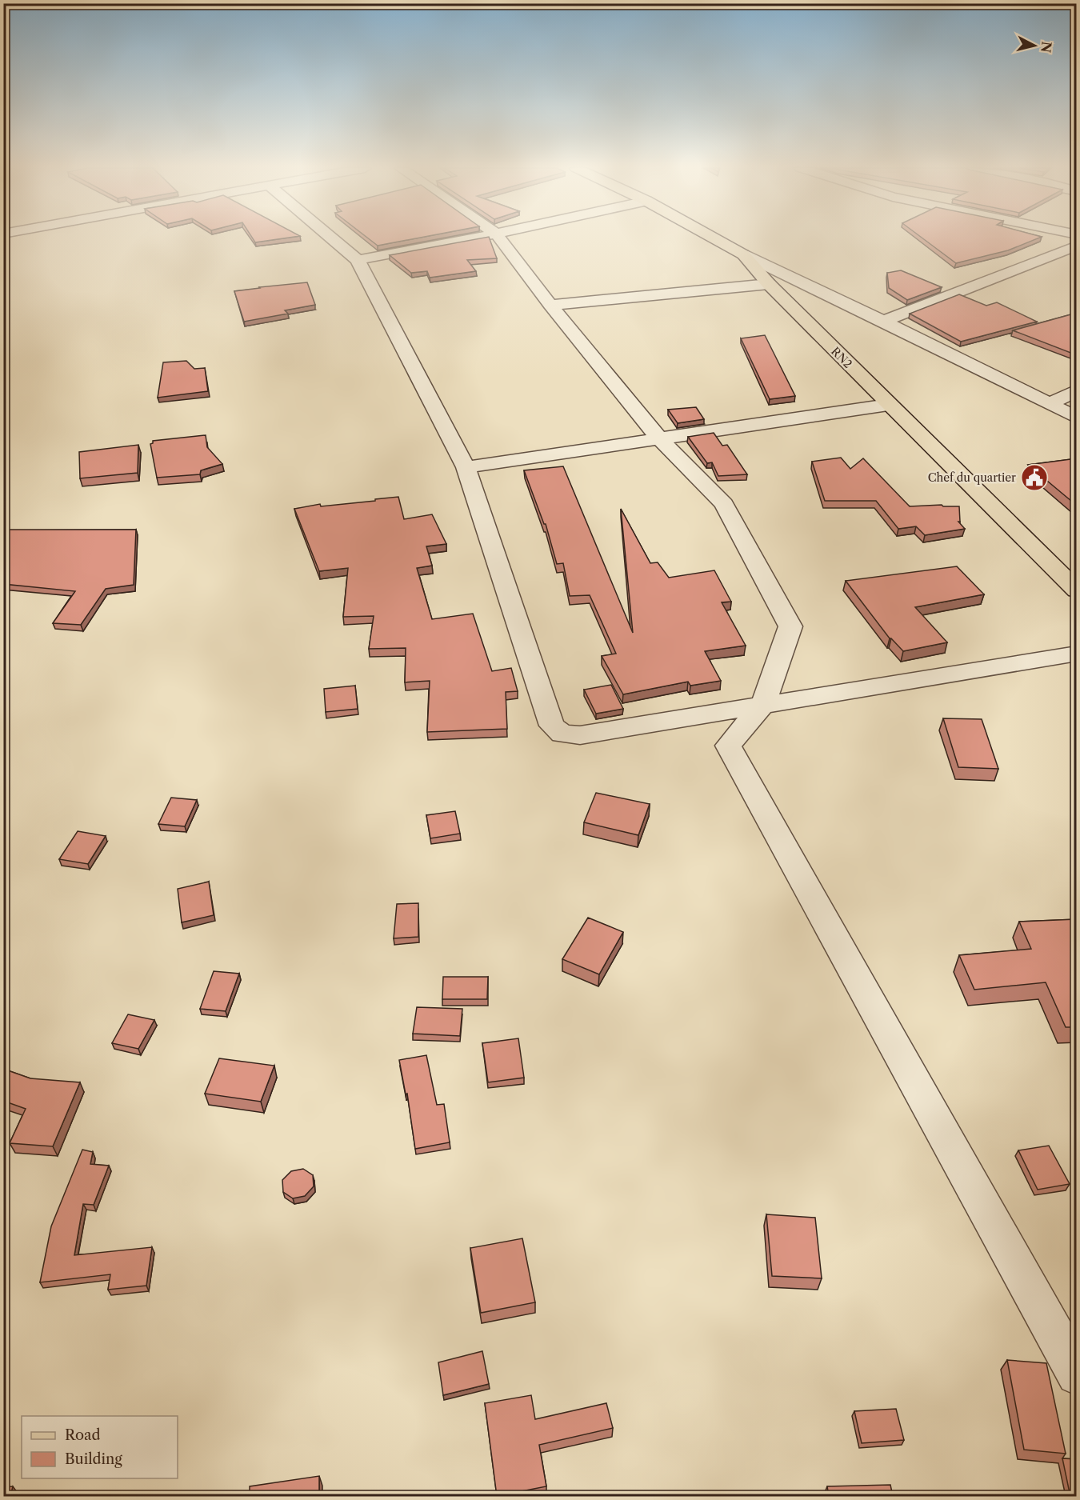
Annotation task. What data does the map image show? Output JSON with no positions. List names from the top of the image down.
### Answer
{
  "streets": {
    "main road": ["RN2"]
  },
  "places": {
    "public building": ["Chef du quartier"]
  },
  "legend": ["Road", "Building"],
  "north": "right"
}
